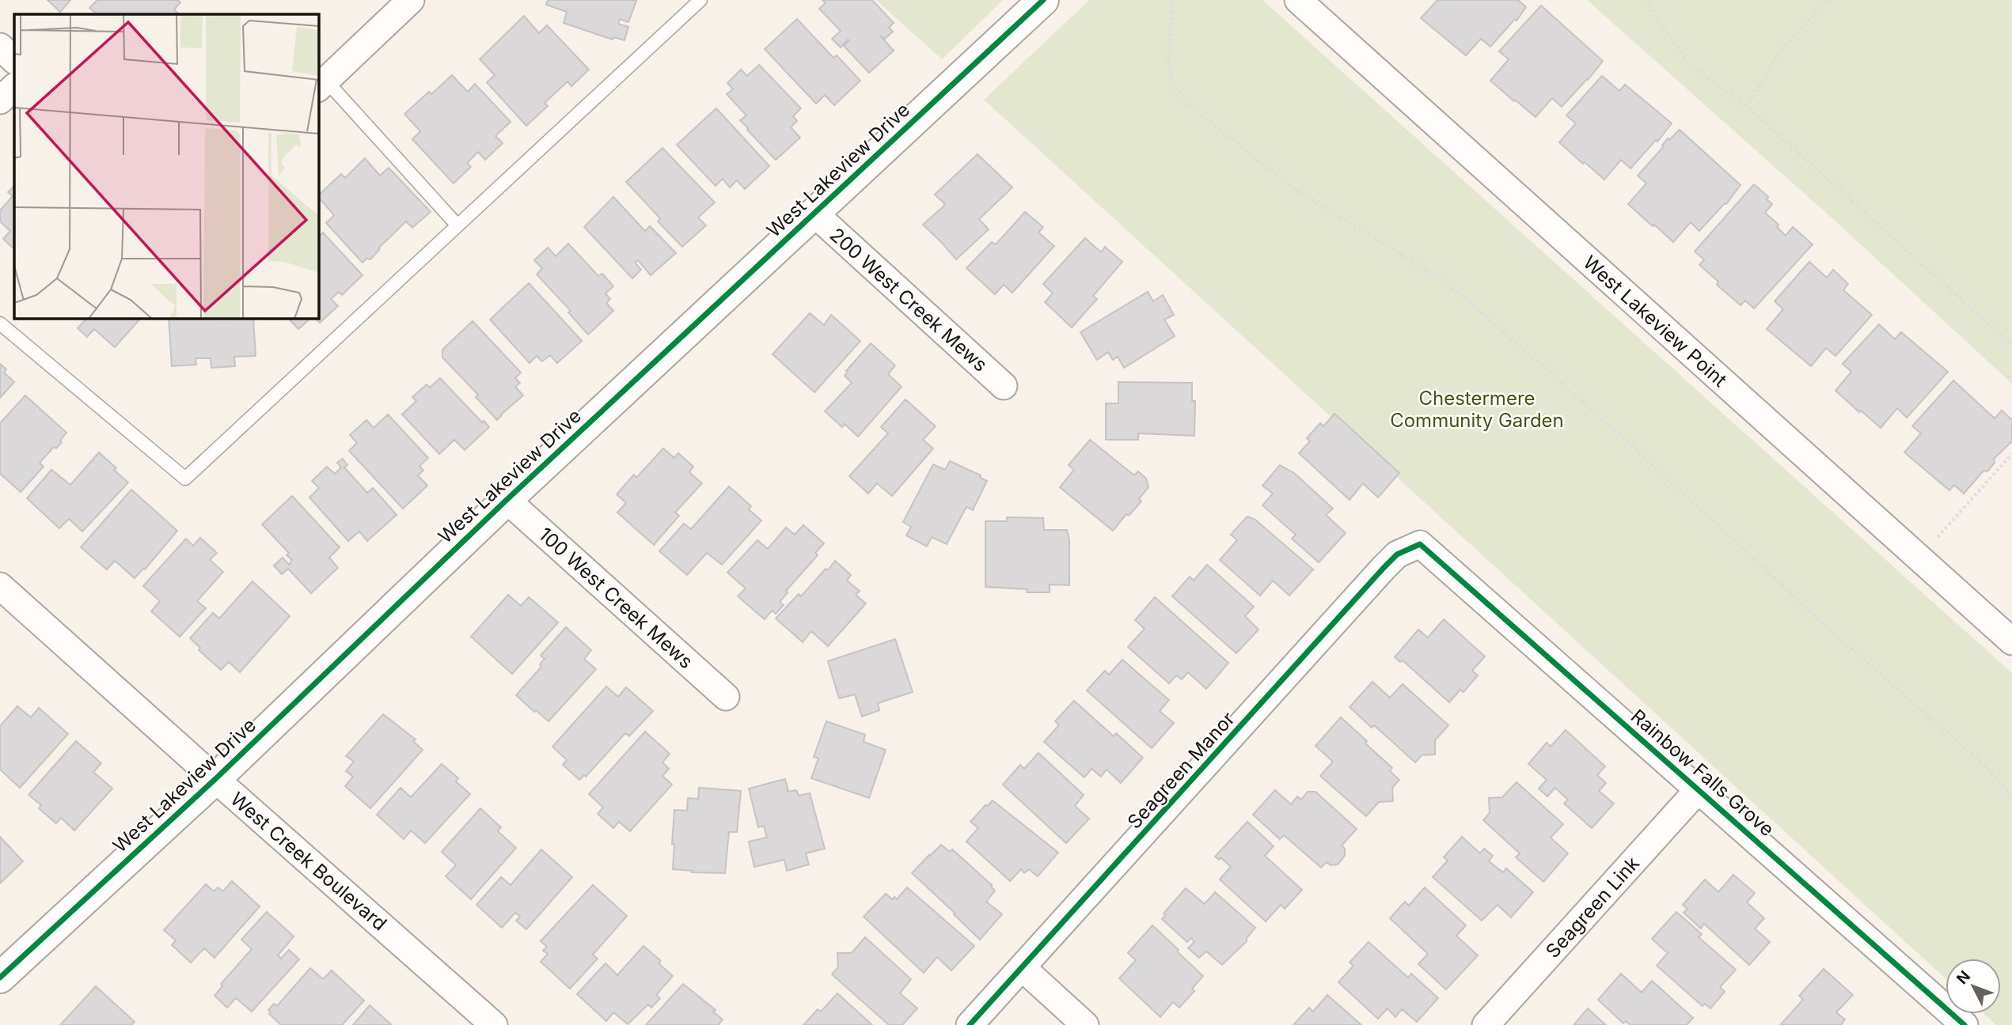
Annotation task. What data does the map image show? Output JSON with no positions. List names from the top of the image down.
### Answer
{
  "streets": {
    "street": [
      "West Lakeview Drive",
      "200 West Creek Mews",
      "West Lakeview Point",
      "100 West Creek Mews",
      "Seagreen Manor",
      "Rainbow Falls Grove",
      "West Creek Boulevard",
      "Seagreen Link"
    ]
  },
  "crossings": [
    ["West Lakeview Drive", "200 West Creek Mews"],
    ["West Lakeview Drive", "100 West Creek Mews"],
    ["West Lakeview Drive", "West Creek Boulevard"],
    ["Seagreen Manor", "Rainbow Falls Grove"],
    ["Rainbow Falls Grove", "Seagreen Link"]
  ],
  "parks": ["Chestermere Community Garden"],
  "north": "top left"
}
